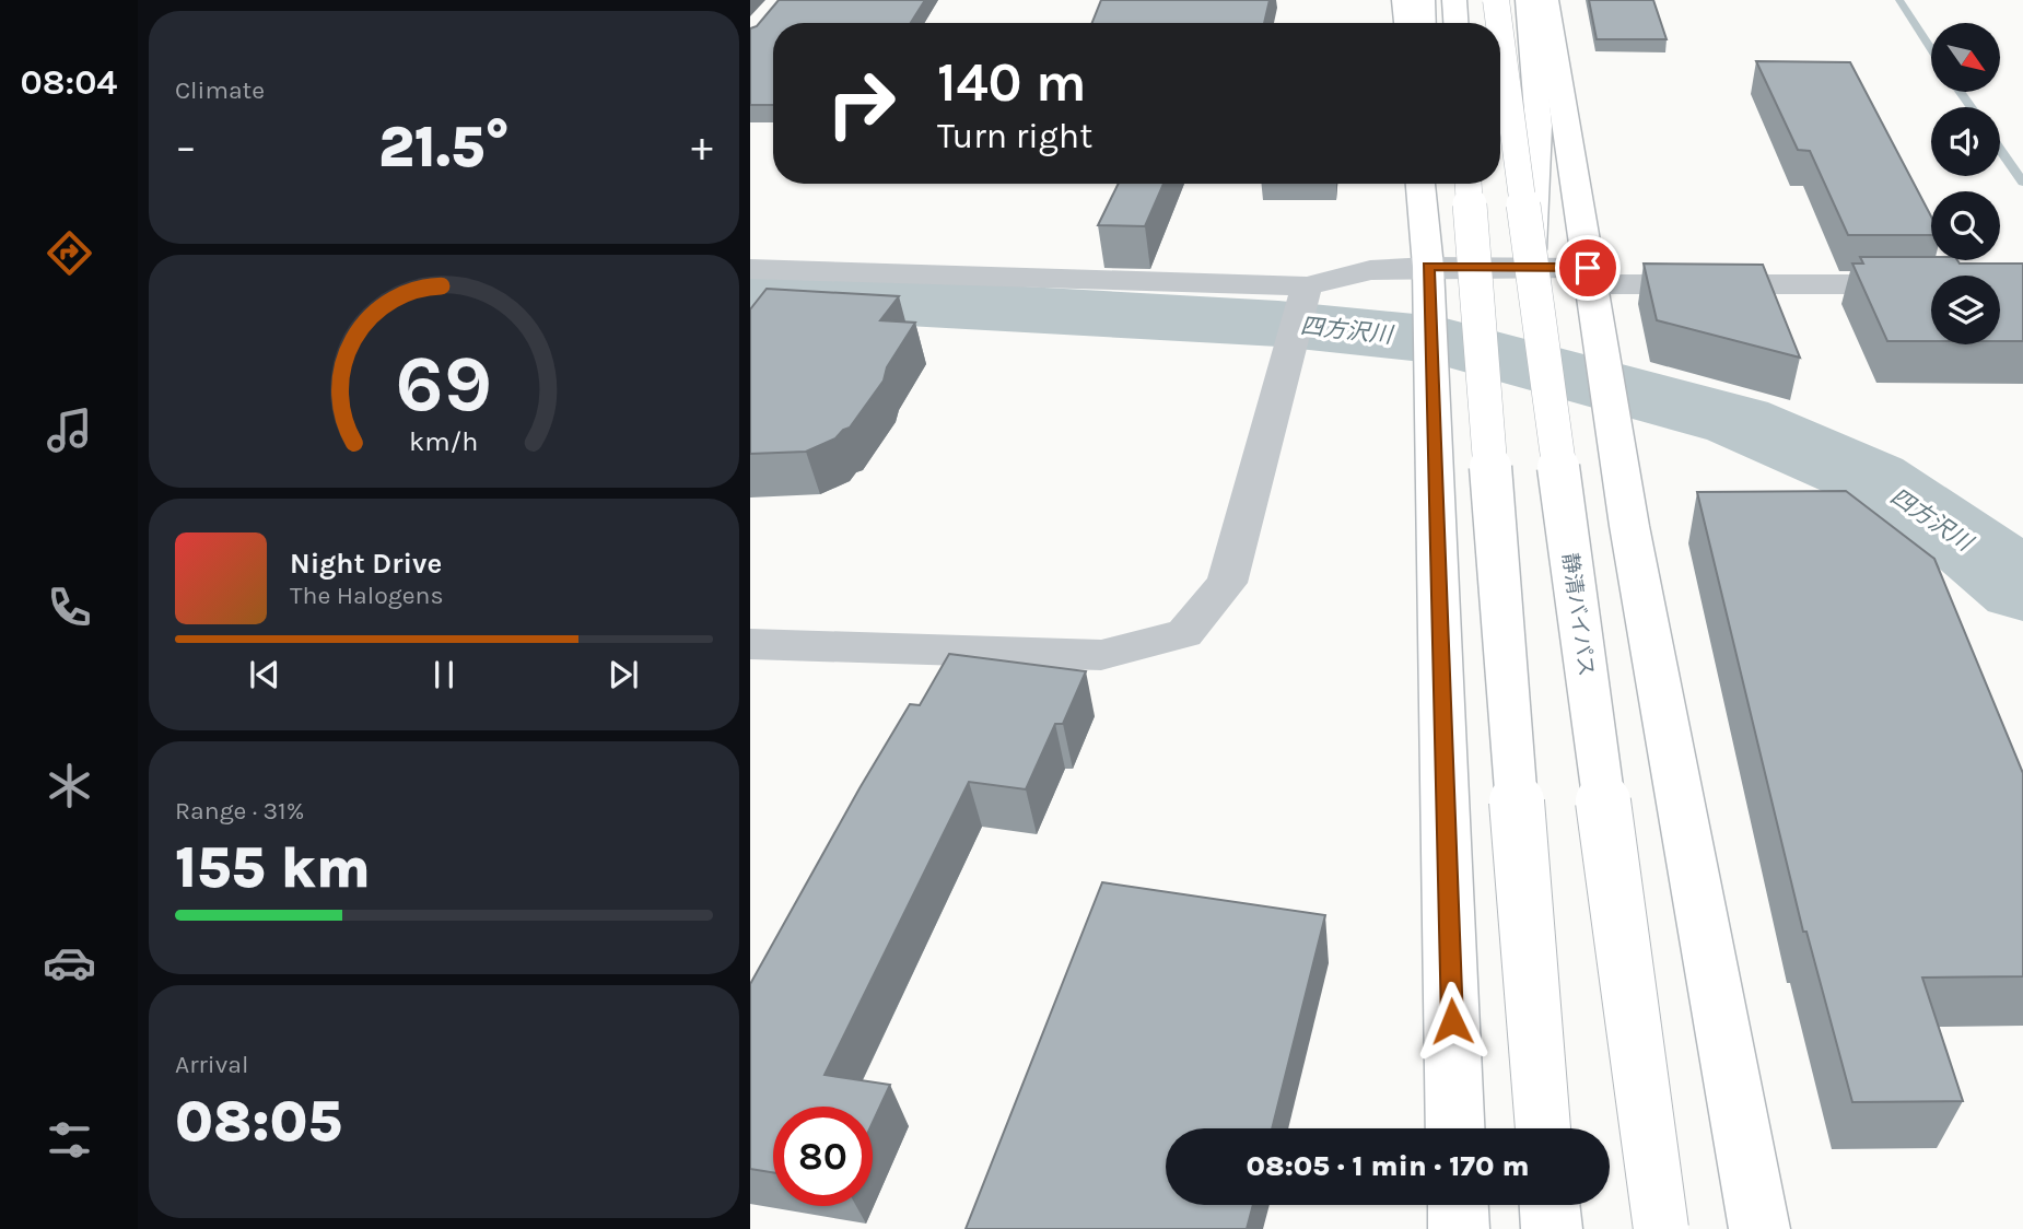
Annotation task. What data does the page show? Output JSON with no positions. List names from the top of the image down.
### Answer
{
  "streets": {
    "highway": ["静清バイパス"]
  },
  "water": ["四方沢川"],
  "north": "bottom right",
  "page": {
    "tabs": "08:04",
    "tile": [
      "Climate",
      ["Range · 31%", "155 km"],
      ["Arrival", "08:05"]
    ],
    "turn": ["140 m", "Turn right"],
    "heat": ["−", "21.5°", "+"],
    "song": ["Night Drive", "The Halogens"],
    "limit": "80",
    "trip": "08:05 · 1 min · 170 m",
    "gauge": ["69", "km/h"]
  }
}
